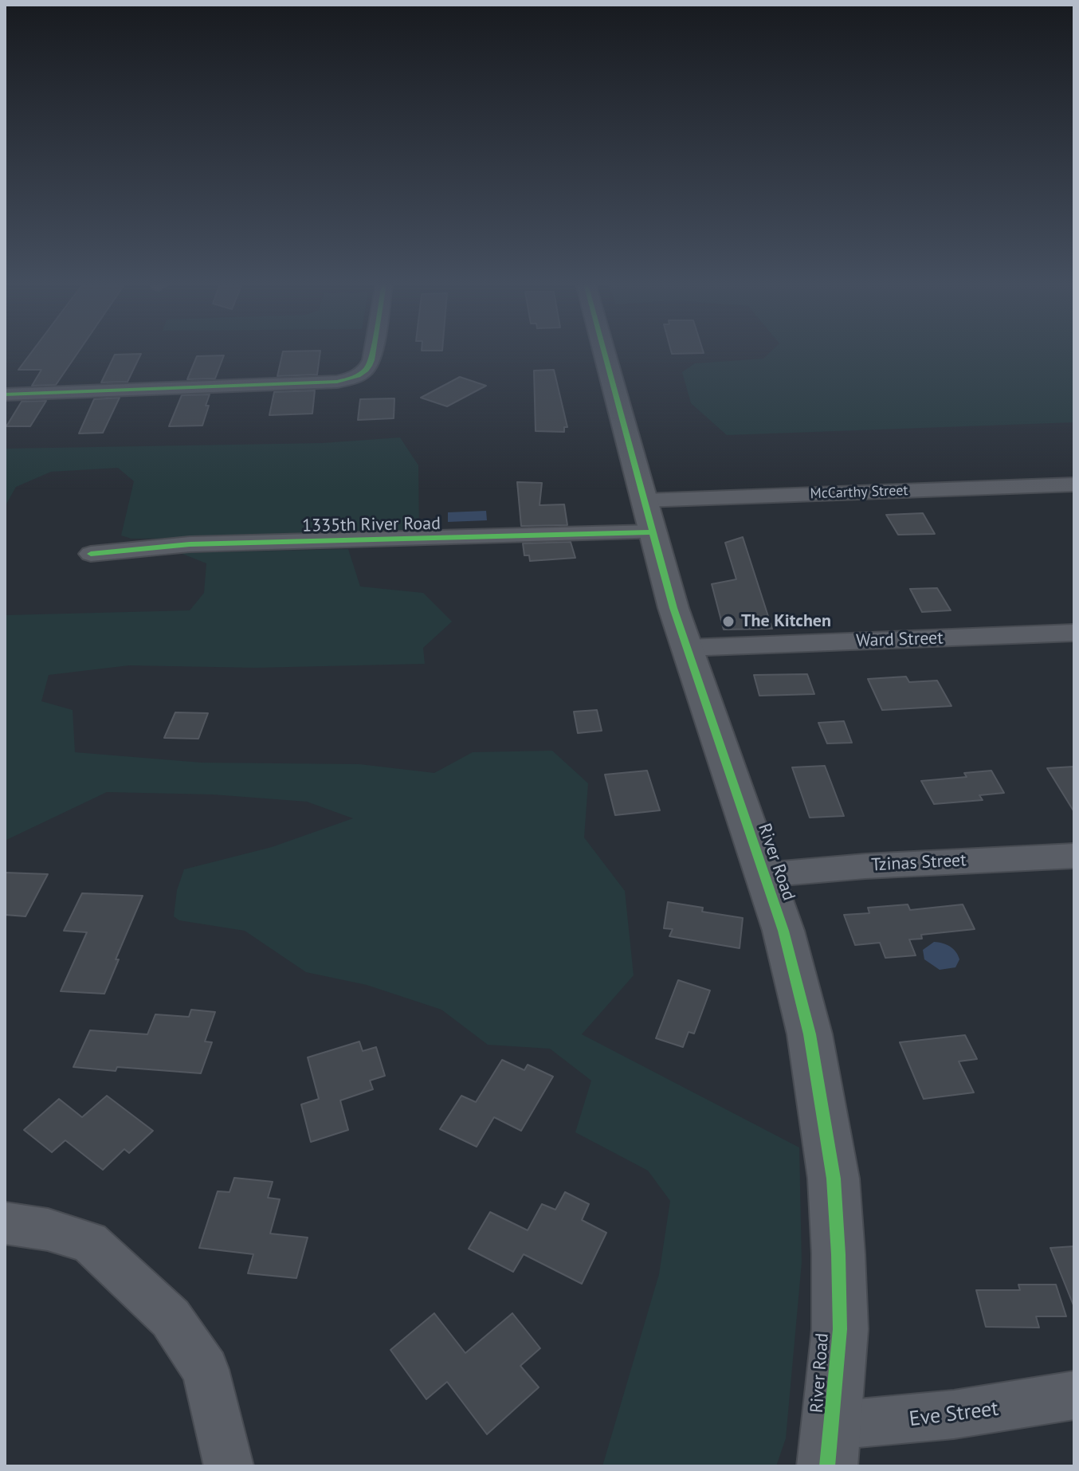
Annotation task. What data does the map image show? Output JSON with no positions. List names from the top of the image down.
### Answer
{
  "streets": {
    "street": [
      "McCarthy Street",
      "1335th River Road",
      "Ward Street",
      "River Road",
      "Tzinas Street",
      "Eve Street"
    ]
  },
  "crossings": [
    ["McCarthy Street", "1335th River Road"],
    ["McCarthy Street", "River Road"],
    ["1335th River Road", "River Road"],
    ["Ward Street", "River Road"],
    ["River Road", "Tzinas Street"],
    ["River Road", "Eve Street"]
  ],
  "places": ["The Kitchen"]
}
